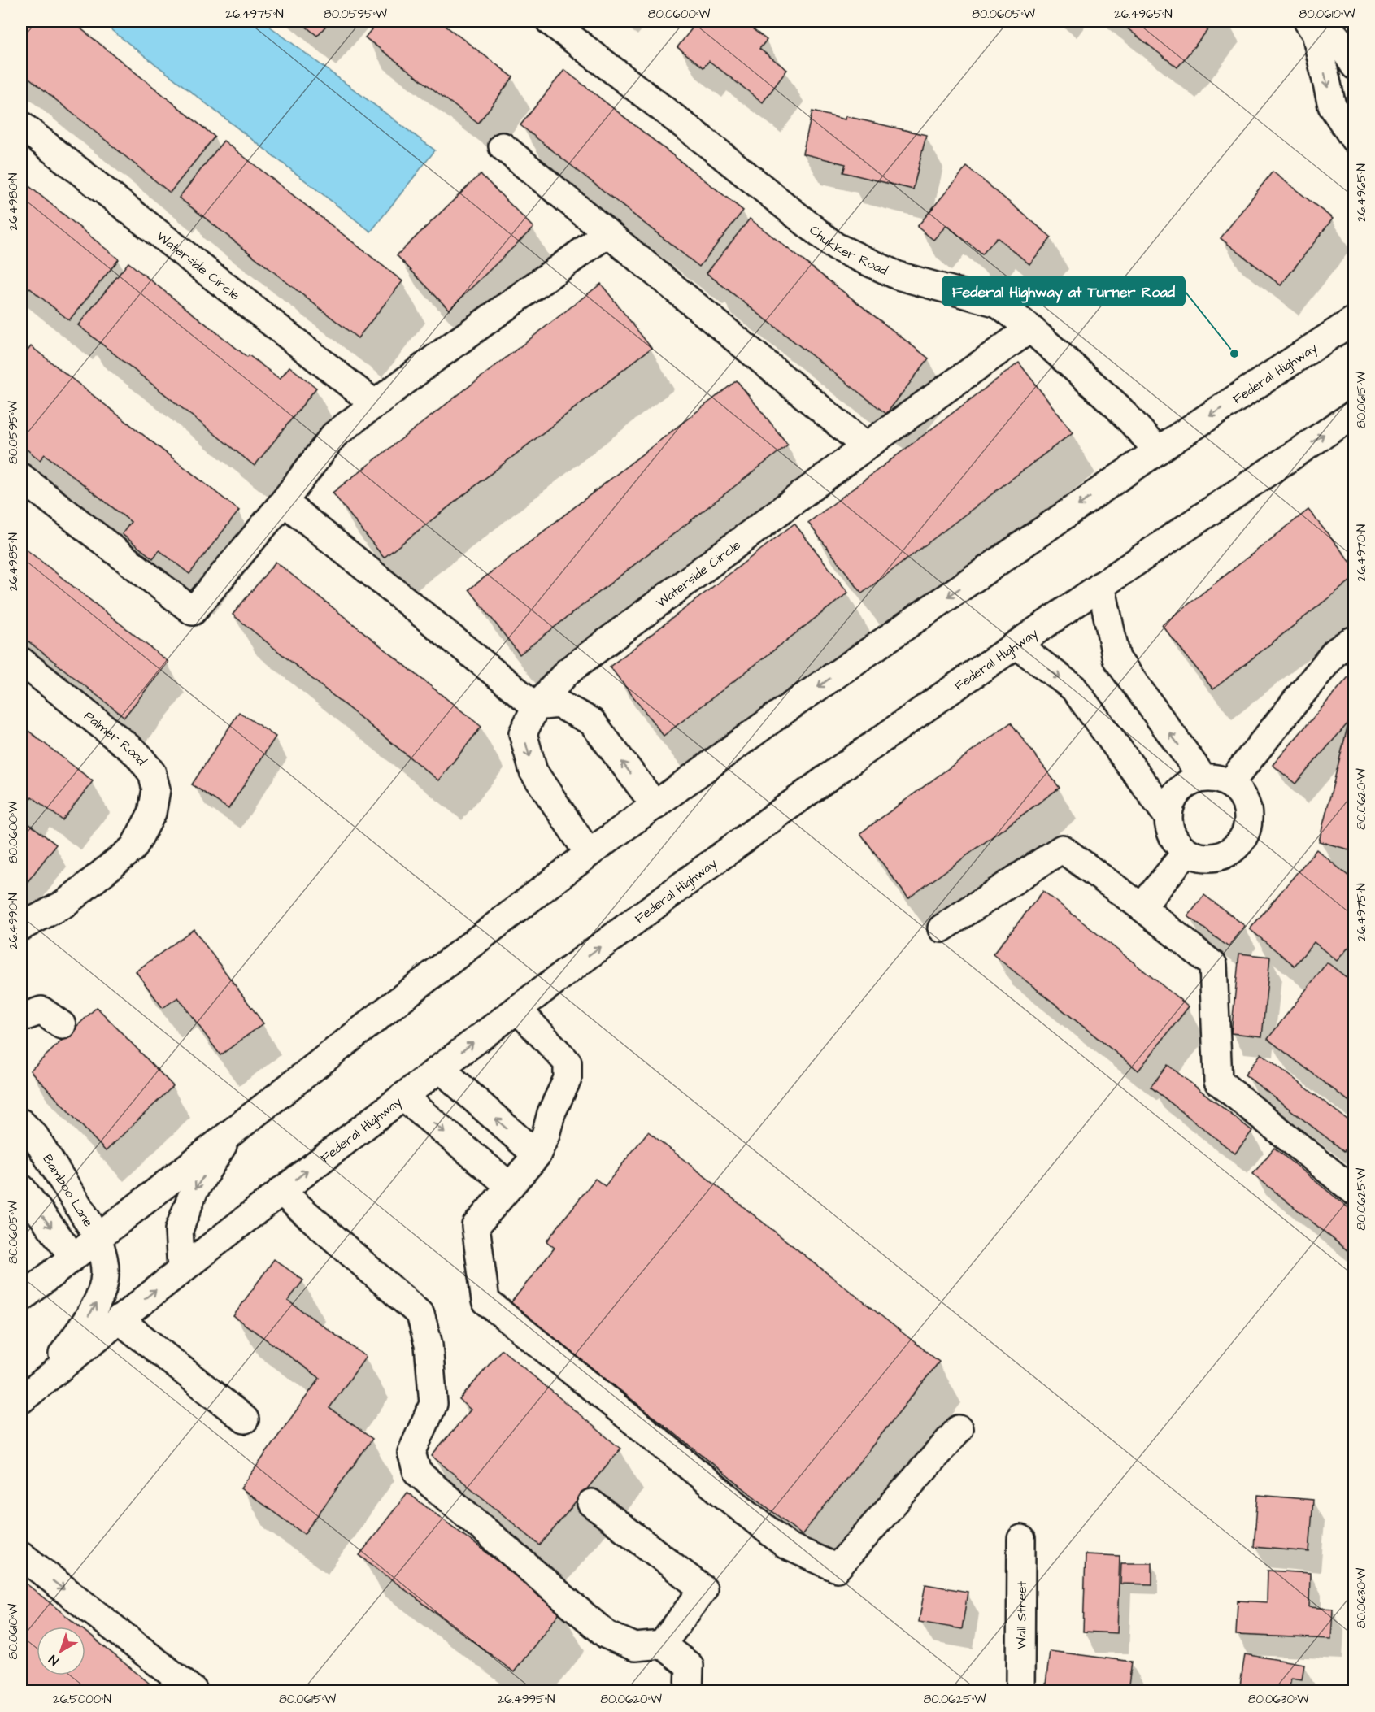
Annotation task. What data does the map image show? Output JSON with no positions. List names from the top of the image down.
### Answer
{
  "streets": {
    "street": [
      "Chukker Road",
      "Waterside Circle",
      "Federal Highway",
      "Palmer Road",
      "Bamboo Lane",
      "Wall Street"
    ]
  },
  "crossings": [
    ["Chukker Road", "Waterside Circle"],
    ["Chukker Road", "Federal Highway"],
    ["Waterside Circle", "Federal Highway"],
    ["Federal Highway", "Bamboo Lane"]
  ],
  "places": ["Federal Highway at Turner Road"],
  "north": "bottom left",
  "coordinates": [
    "26.4975°N",
    "80.0595°W",
    "80.0600°W",
    "80.0605°W",
    "26.4965°N",
    "80.0610°W",
    "26.4980°N",
    "80.0615°W",
    "26.4970°N",
    "26.4985°N",
    "80.0620°W",
    "26.4990°N",
    "80.0625°W",
    "80.0630°W",
    "26.5000°N",
    "26.4995°N"
  ]
}
